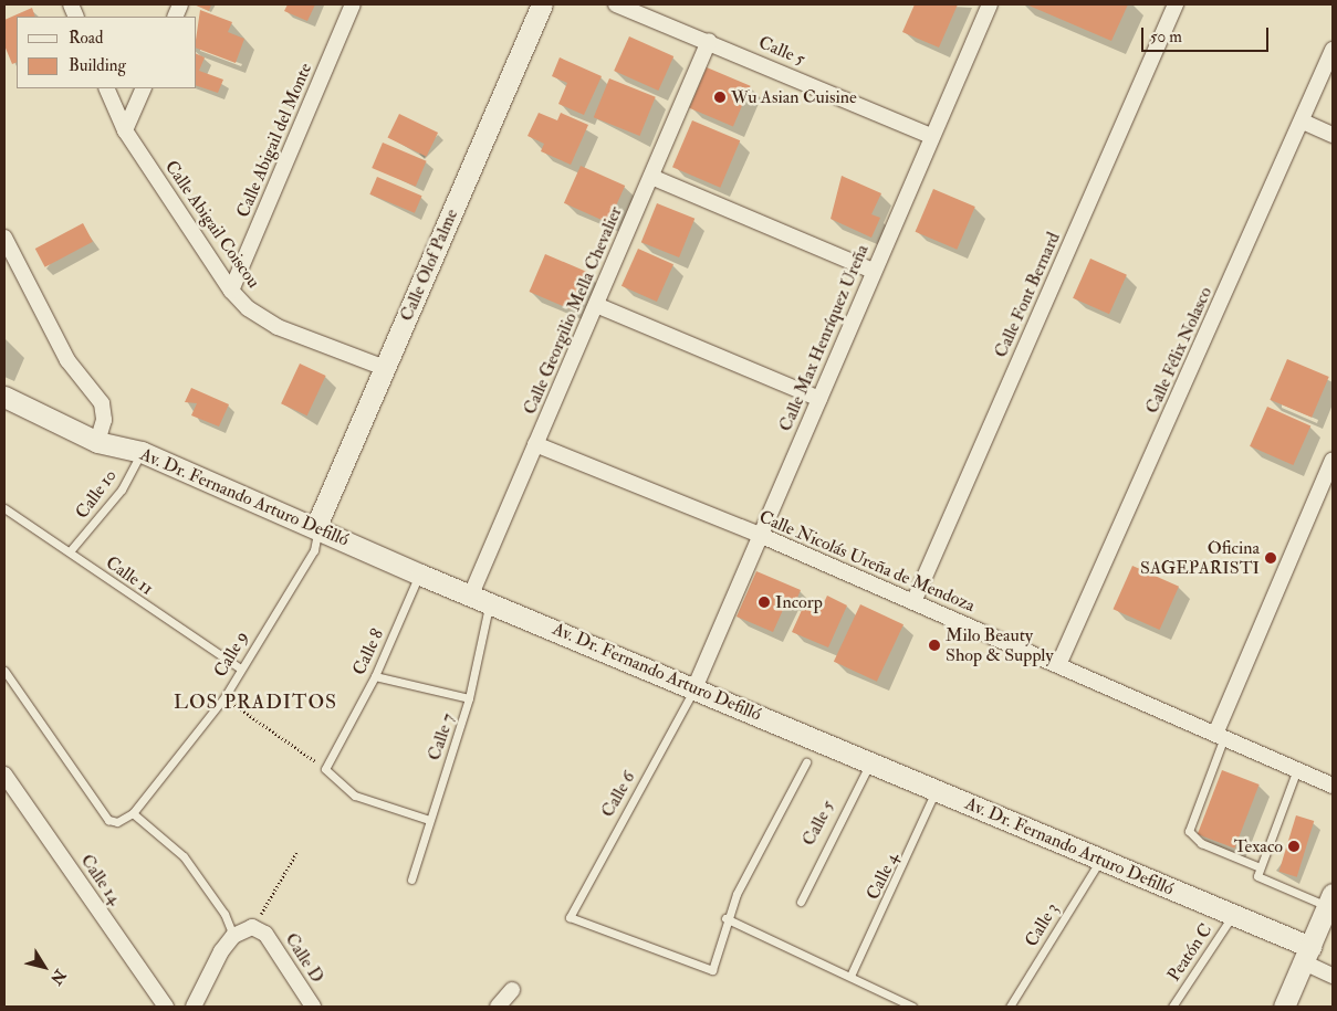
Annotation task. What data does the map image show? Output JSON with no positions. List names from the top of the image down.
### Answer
{
  "streets": {
    "street": [
      "Calle 5",
      "Calle Abigail del Monte",
      "Calle Abigail Coiscou",
      "Calle Olof Palme",
      "Calle Font Bernard",
      "Calle Georgilio Mella Chevalier",
      "Calle Max Henríquez Ureña",
      "Calle Félix Nolasco",
      "Av. Dr. Fernando Arturo Defilló",
      "Calle Nicolás Ureña de Mendoza",
      "Calle 14",
      "Calle D"
    ],
    "lane": [
      "Calle 10",
      "Calle 11",
      "Calle 8",
      "Calle 9",
      "Calle 7",
      "Calle 6",
      "Calle 4",
      "Calle 3",
      "Peatón C"
    ]
  },
  "crossings": [
    ["Calle 5", "Calle Georgilio Mella Chevalier"],
    ["Calle 5", "Calle Max Henríquez Ureña"],
    ["Calle 5", "Av. Dr. Fernando Arturo Defilló"],
    ["Calle Abigail del Monte", "Calle Abigail Coiscou"],
    ["Calle Abigail Coiscou", "Calle Olof Palme"],
    ["Calle Olof Palme", "Av. Dr. Fernando Arturo Defilló"],
    ["Calle Olof Palme", "Calle 9"],
    ["Calle Font Bernard", "Calle Nicolás Ureña de Mendoza"],
    ["Calle Georgilio Mella Chevalier", "Av. Dr. Fernando Arturo Defilló"],
    ["Calle Georgilio Mella Chevalier", "Calle Nicolás Ureña de Mendoza"],
    ["Calle Georgilio Mella Chevalier", "Calle 7"],
    ["Calle Max Henríquez Ureña", "Av. Dr. Fernando Arturo Defilló"],
    ["Calle Max Henríquez Ureña", "Calle Nicolás Ureña de Mendoza"],
    ["Calle Max Henríquez Ureña", "Calle 6"],
    ["Calle Félix Nolasco", "Calle Nicolás Ureña de Mendoza"],
    ["Calle 10", "Av. Dr. Fernando Arturo Defilló"],
    ["Calle 10", "Calle 11"],
    ["Av. Dr. Fernando Arturo Defilló", "Calle 8"],
    ["Av. Dr. Fernando Arturo Defilló", "Calle 9"],
    ["Av. Dr. Fernando Arturo Defilló", "Calle 7"],
    ["Av. Dr. Fernando Arturo Defilló", "Calle 6"],
    ["Av. Dr. Fernando Arturo Defilló", "Calle 4"],
    ["Av. Dr. Fernando Arturo Defilló", "Calle 3"],
    ["Av. Dr. Fernando Arturo Defilló", "Peatón C"],
    ["Calle 11", "Calle 9"]
  ],
  "districts": ["LOS PRADITOS"],
  "places": [
    "Wu Asian Cuisine",
    "Oficina SAGEPARISTI",
    "Incorp",
    "Milo Beauty Shop & Supply",
    "Texaco"
  ],
  "legend": ["Road", "Building"],
  "scale_bar": "50 m",
  "north": "bottom right"
}
